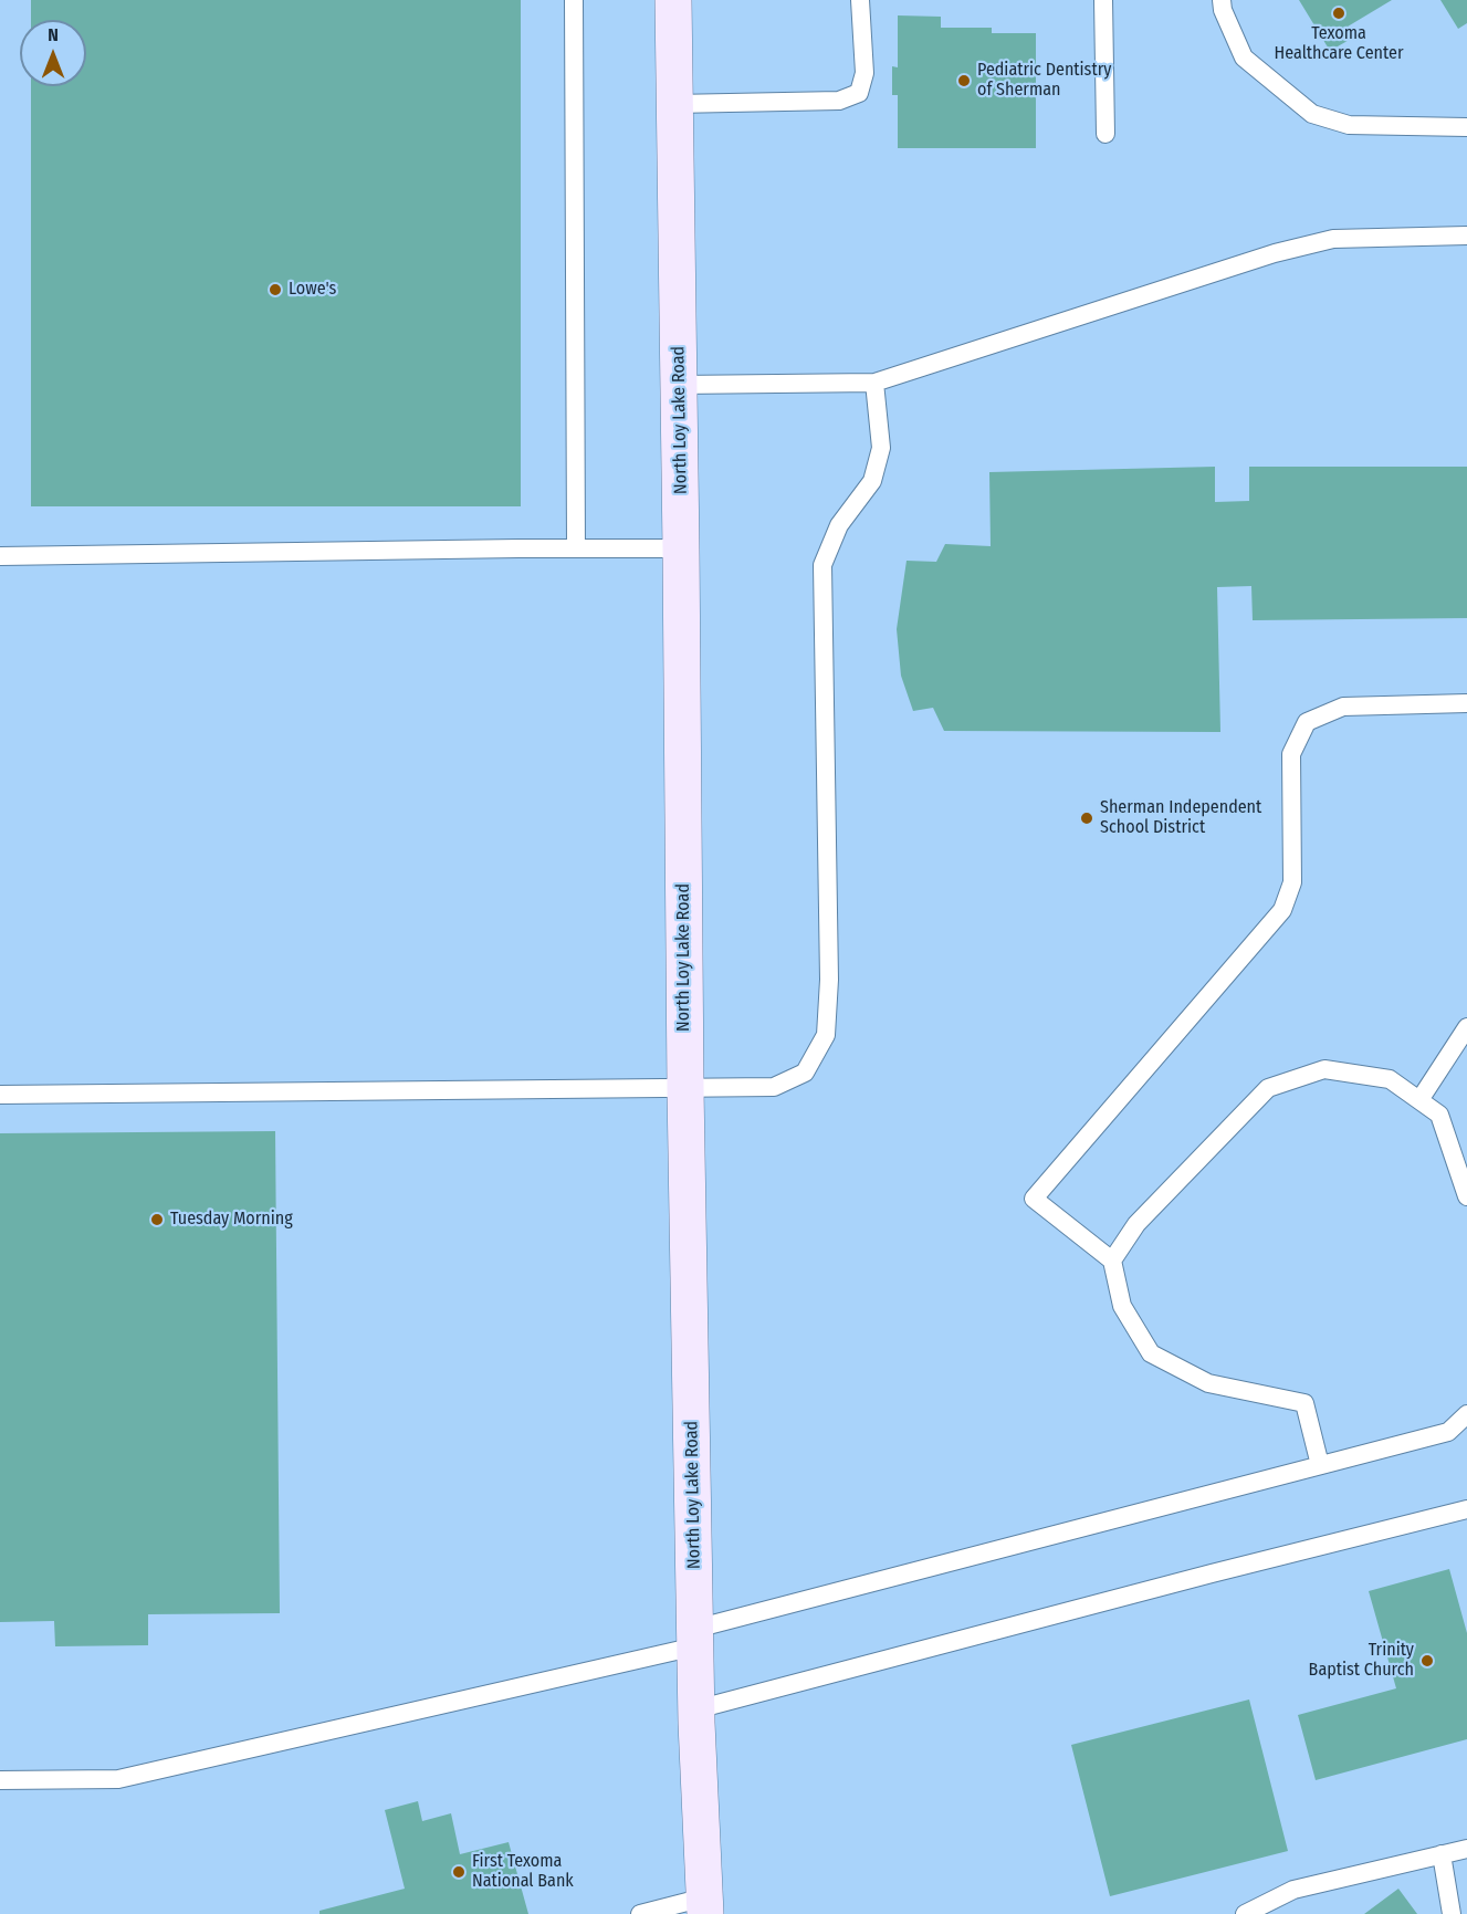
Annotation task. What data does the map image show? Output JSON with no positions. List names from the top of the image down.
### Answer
{
  "streets": {
    "street": ["North Loy Lake Road"]
  },
  "places": [
    "Texoma Healthcare Center",
    "Pediatric Dentistry of Sherman",
    "Lowe's",
    "Sherman Independent School District",
    "Tuesday Morning",
    "Trinity Baptist Church",
    "First Texoma National Bank"
  ],
  "north": "top"
}
